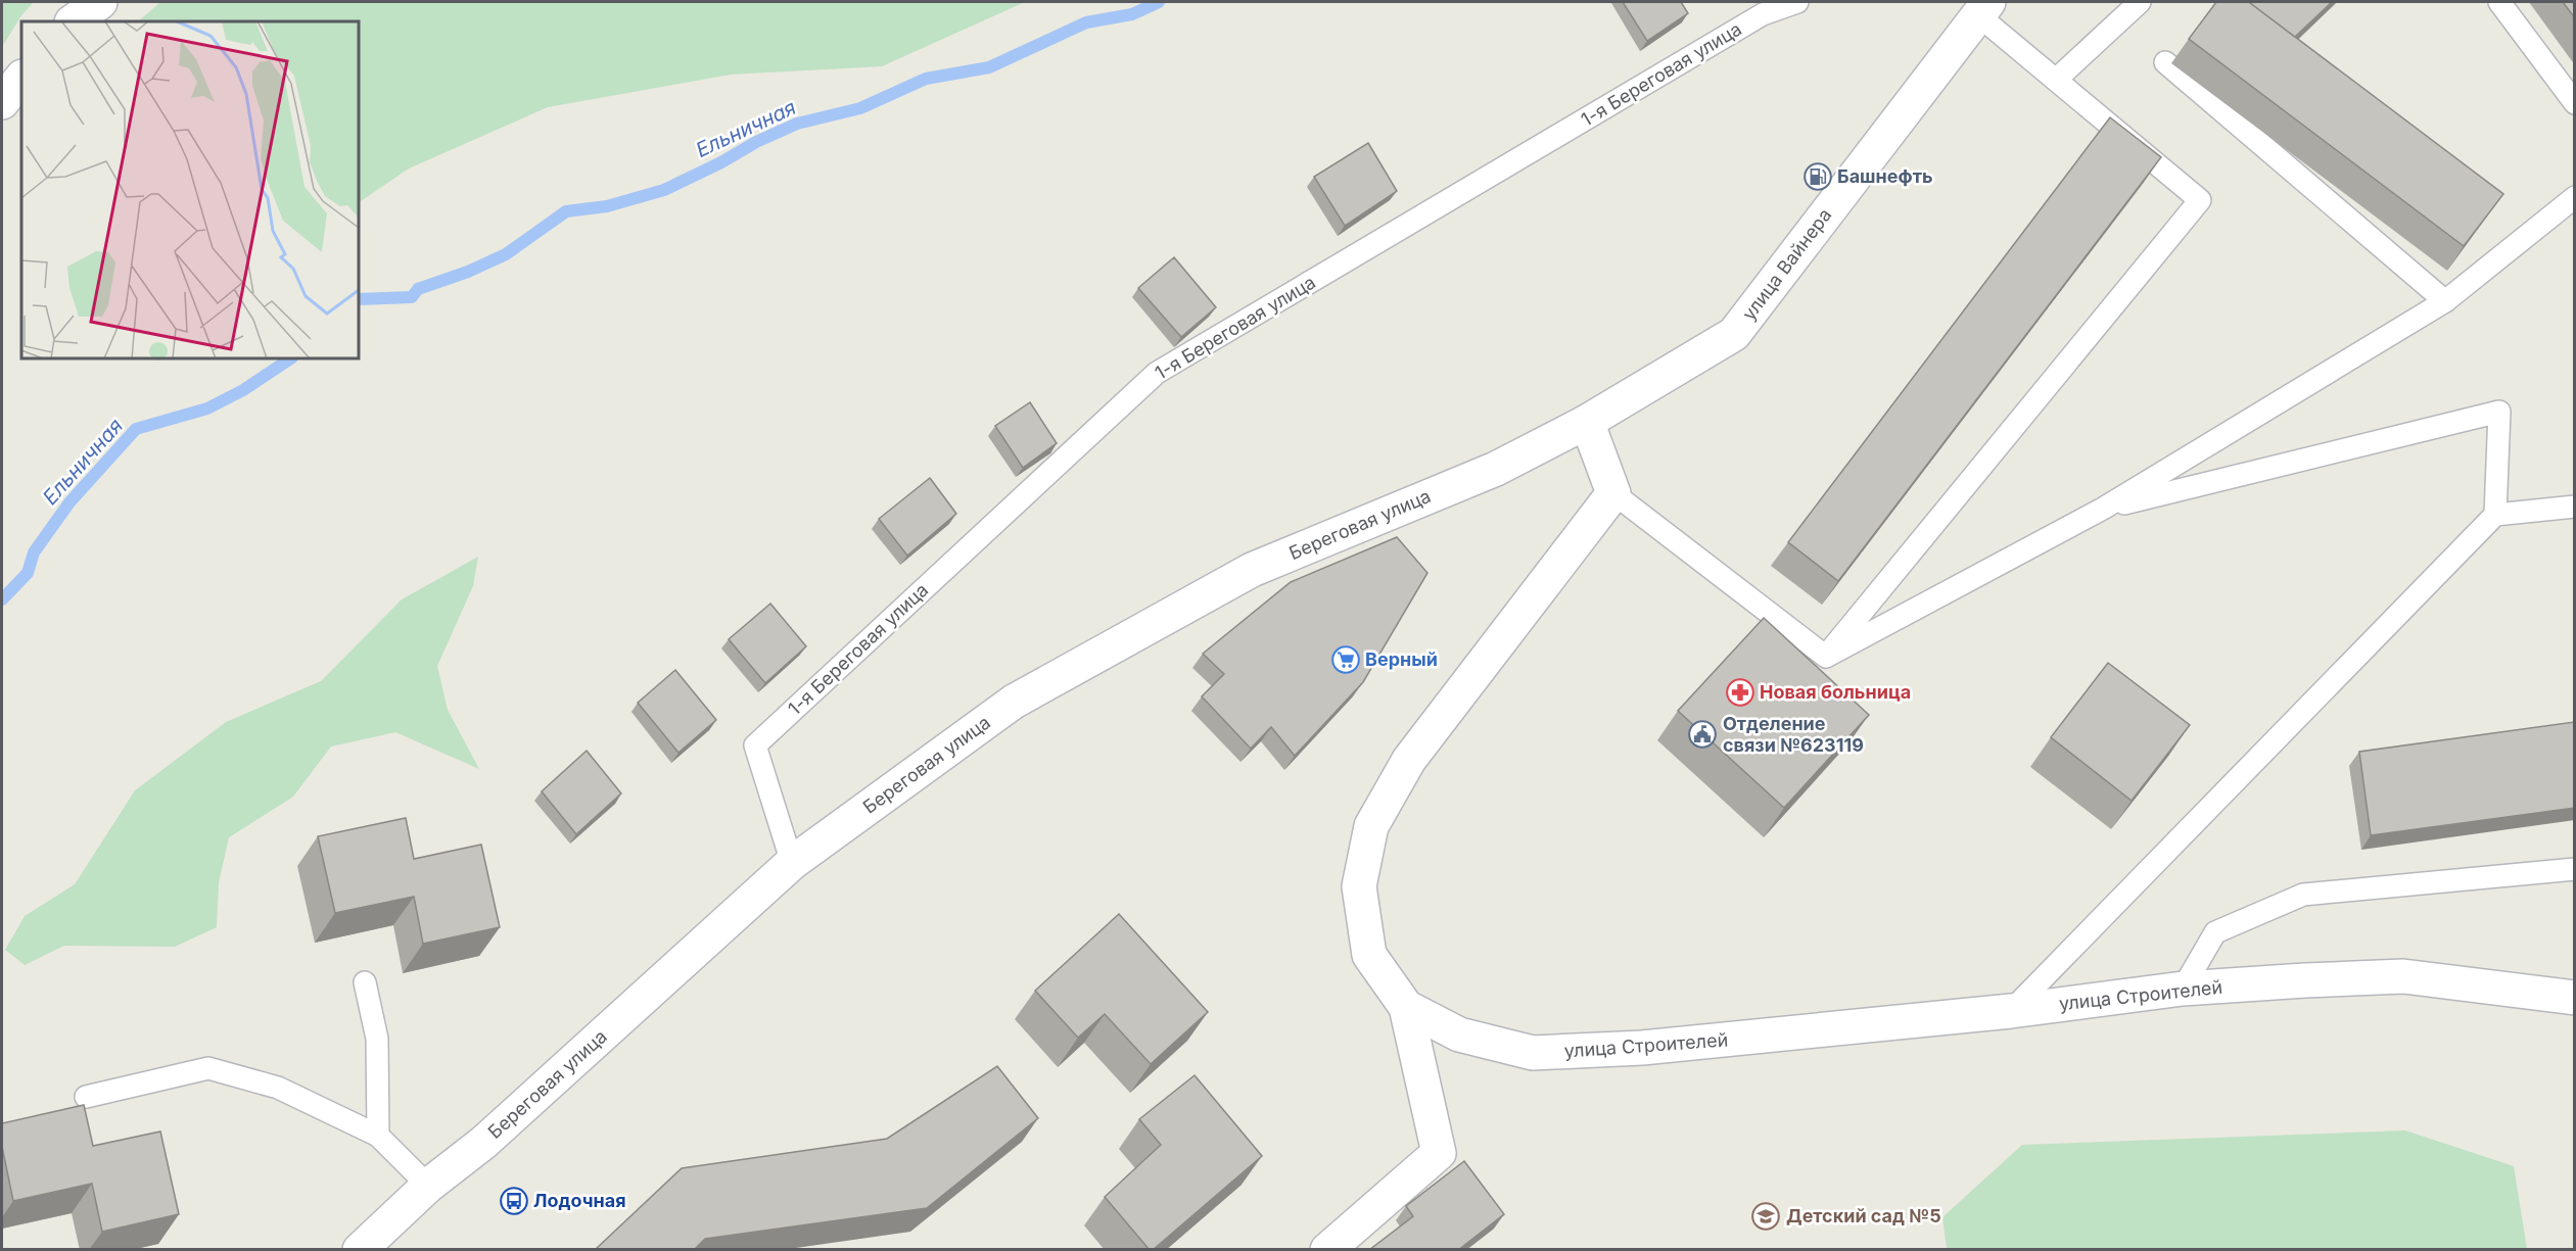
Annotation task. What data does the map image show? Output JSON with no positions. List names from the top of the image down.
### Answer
{
  "streets": {
    "street": ["улица Вайнера", "Береговая улица", "улица Строителей"],
    "lane": ["1-я Береговая улица"]
  },
  "crossings": [
    ["1-я Береговая улица", "Береговая улица"],
    ["улица Вайнера", "Береговая улица"]
  ],
  "water": ["Ельничная"],
  "places": {
    "fuel station": ["Башнефть"],
    "supermarket": ["Верный"],
    "pharmacy": ["Новая больница"],
    "public building": ["Отделение связи №623119"],
    "bus stop": ["Лодочная"],
    "school or university": ["Детский сад №5"]
  }
}
